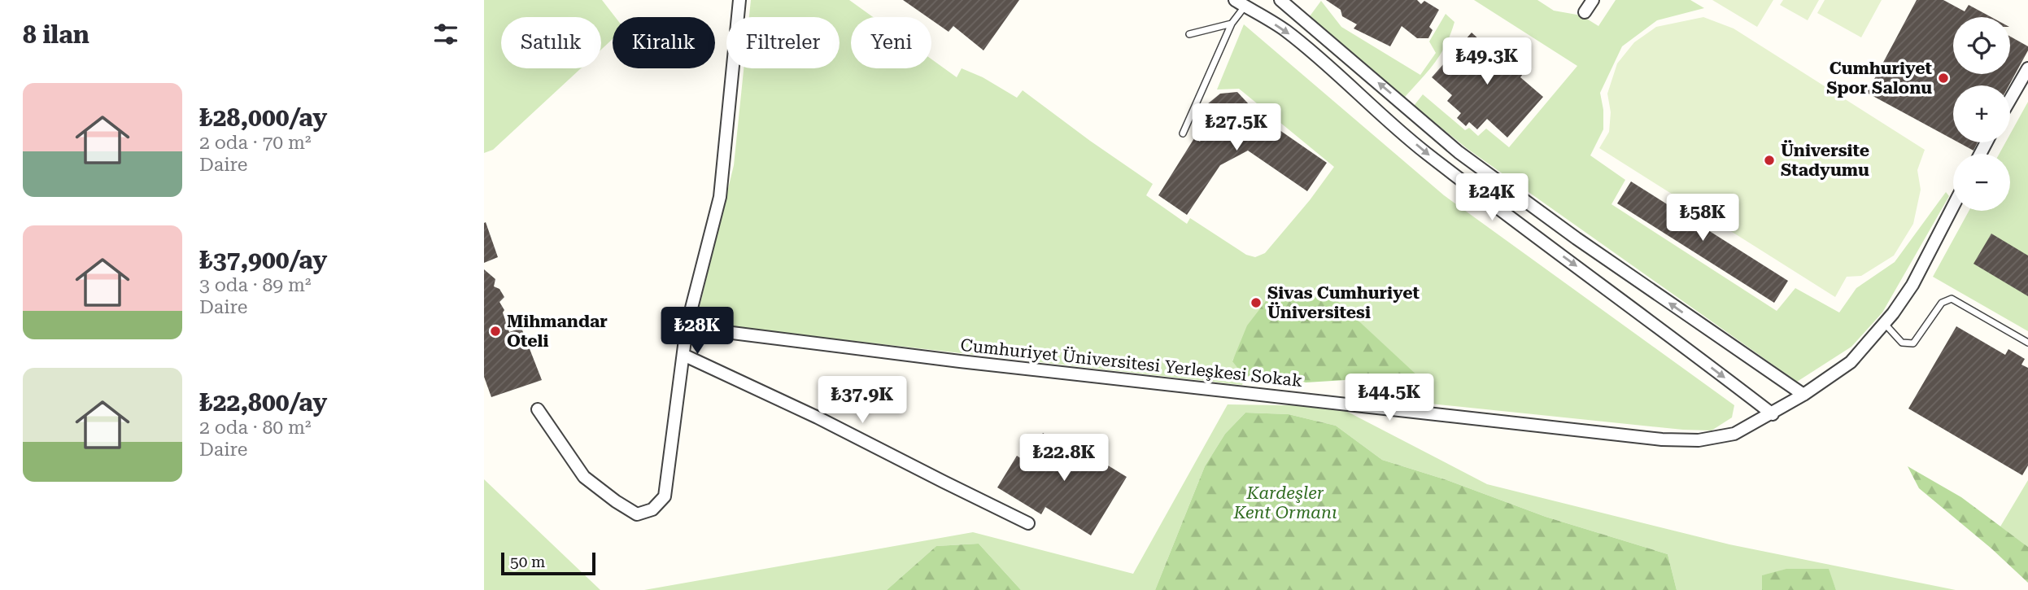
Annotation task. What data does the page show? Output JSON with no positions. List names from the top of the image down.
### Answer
{
  "streets": {
    "street": ["Cumhuriyet Üniversitesi Yerleşkesi Sokak"]
  },
  "parks": ["Kardeşler Kent Ormanı"],
  "places": [
    "Cumhuriyet Spor Salonu",
    "Üniversite Stadyumu",
    "Sivas Cumhuriyet Üniversitesi",
    "Mihmandar Oteli"
  ],
  "scale_bar": "50 m",
  "page": {
    "heading": "8 ilan",
    "map_buttons": ["+", "−"],
    "chip": [
      "Satılık",
      "Kiralık",
      "Filtreler",
      "Yeni"
    ],
    "price": [
      "₺49.3K",
      "₺27.5K",
      "₺24K",
      "₺58K",
      "₺28K",
      "₺44.5K",
      "₺37.9K",
      "₺22.8K"
    ],
    "list": [
      {
        "name": "₺28,000/ay",
        "note": "2 oda · 70 m² · Daire"
      },
      {
        "name": "₺37,900/ay",
        "note": "3 oda · 89 m² · Daire"
      },
      {
        "name": "₺22,800/ay",
        "note": "2 oda · 80 m² · Daire"
      }
    ],
    "scale": "50 m"
  }
}
